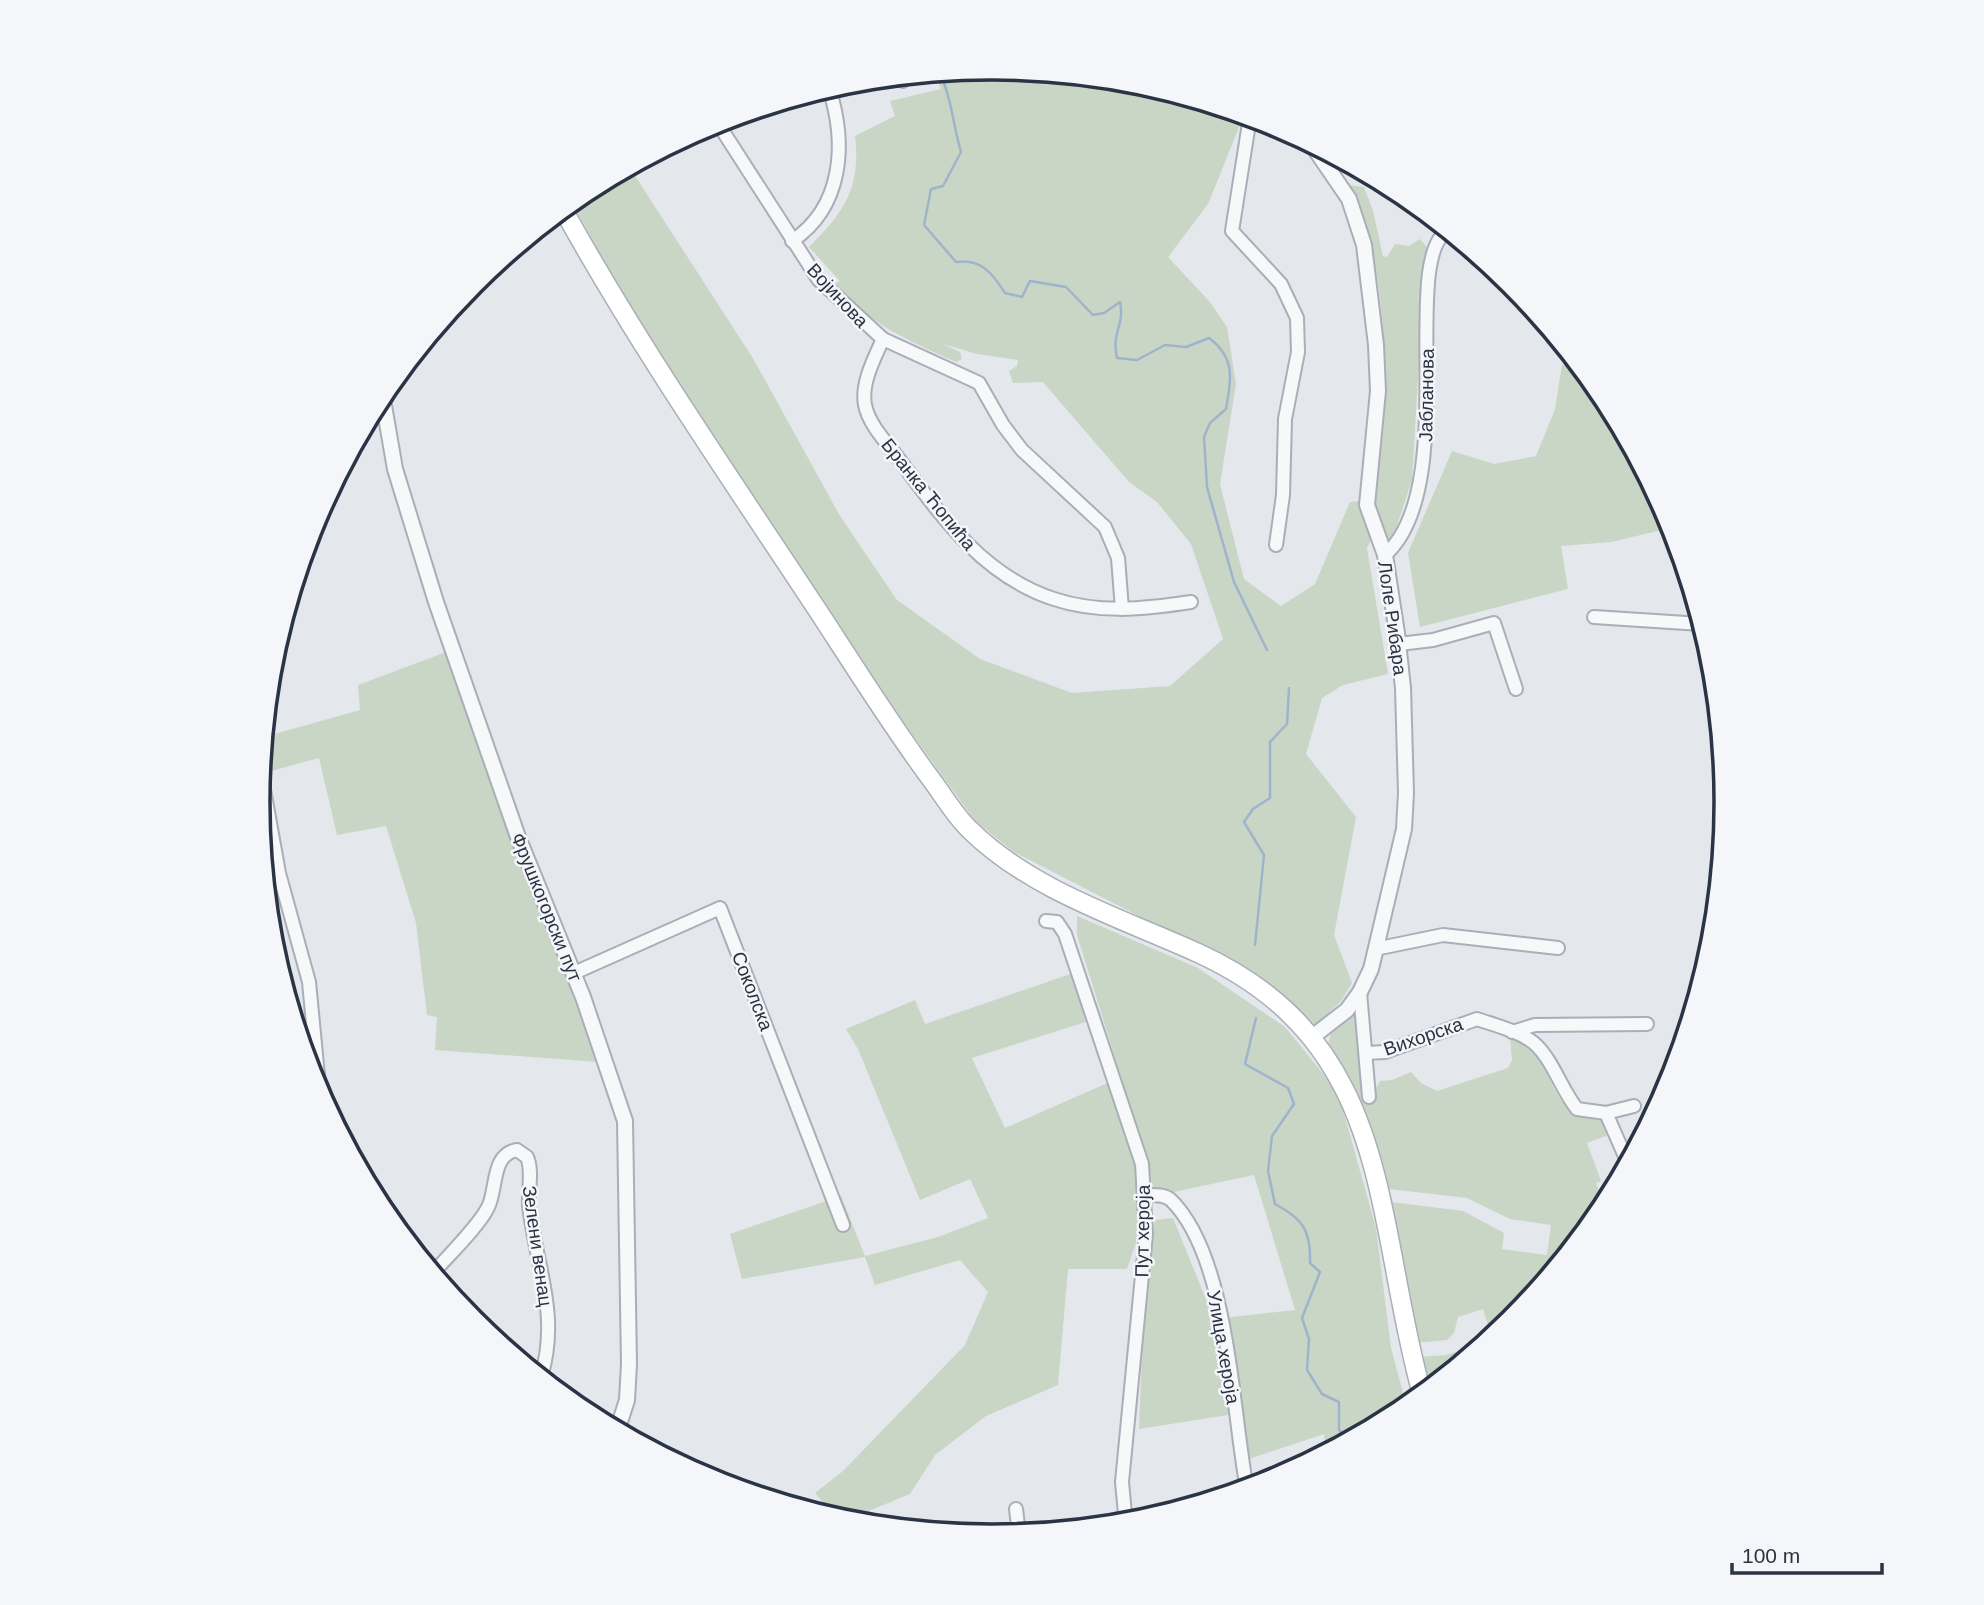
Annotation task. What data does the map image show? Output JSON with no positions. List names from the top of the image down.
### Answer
{
  "streets": {
    "street": [
      "Војинова",
      "Јабланова",
      "Бранка Ћопића",
      "Лоле Рибара",
      "Фрушкогорски пут",
      "Соколска",
      "Вихорска",
      "Пут хероја",
      "Зелени венац",
      "Улица хероја"
    ]
  },
  "crossings": [
    ["Војинова", "Бранка Ћопића"],
    ["Јабланова", "Лоле Рибара"],
    ["Фрушкогорски пут", "Соколска"],
    ["Пут хероја", "Улица хероја"]
  ],
  "scale_bar": "100 m"
}
